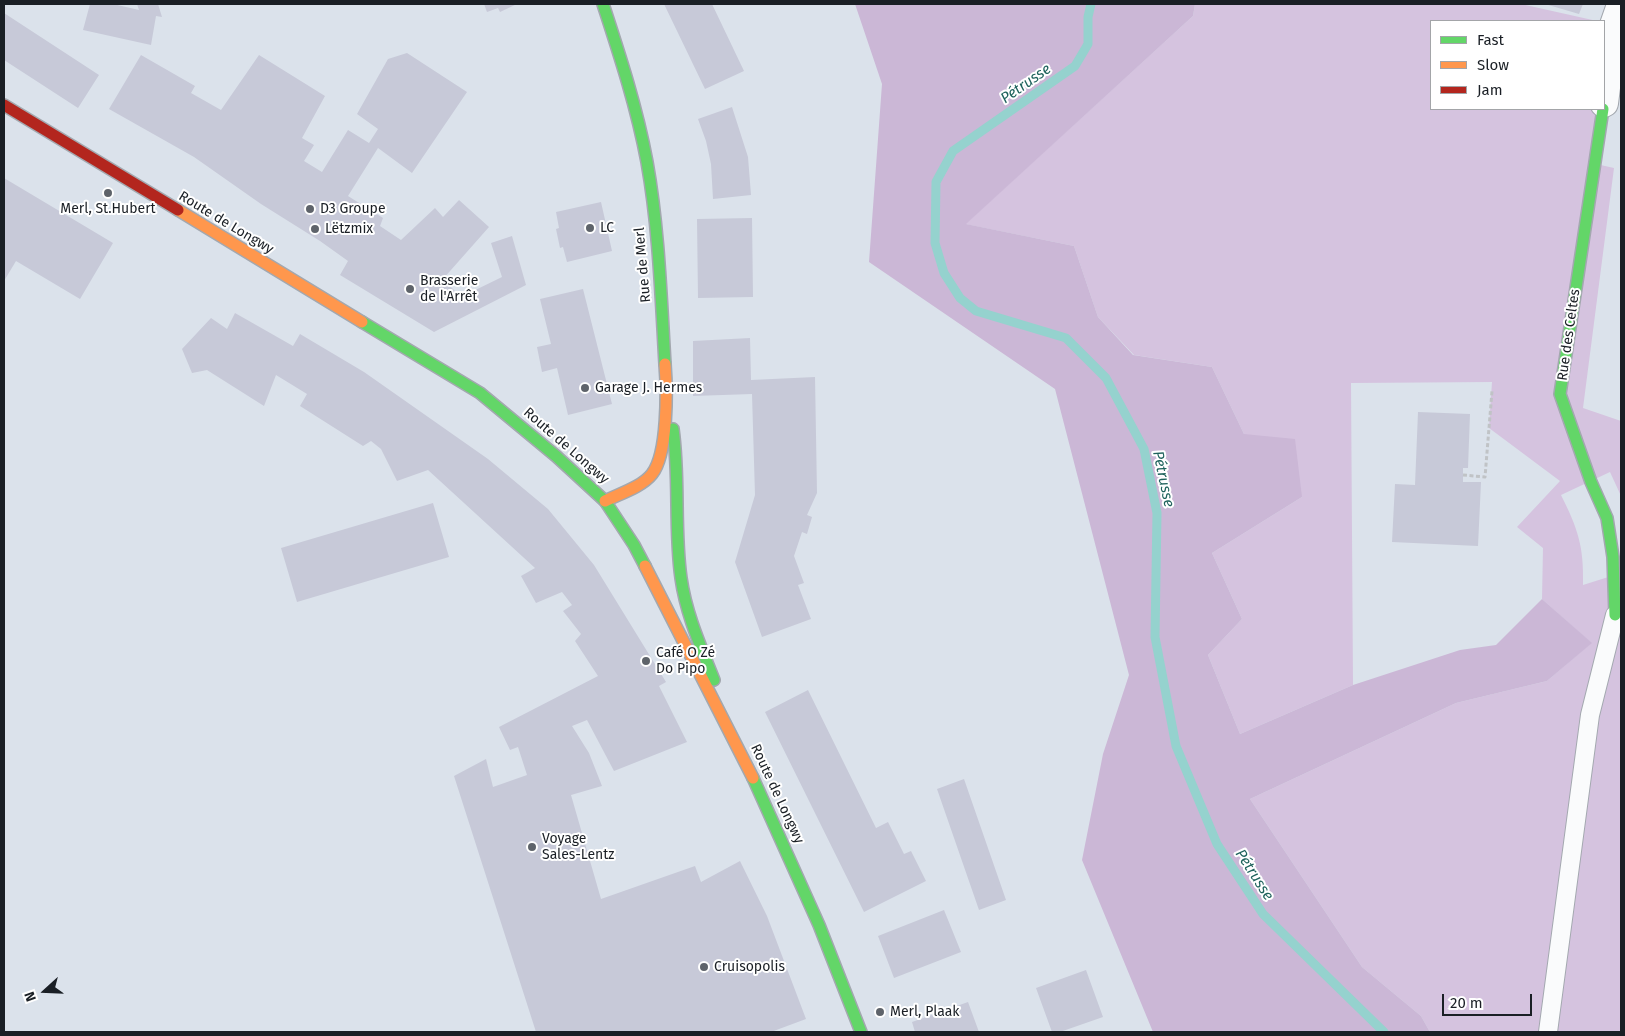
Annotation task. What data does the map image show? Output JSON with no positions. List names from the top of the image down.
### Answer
{
  "streets": {
    "main road": ["Route de Longwy", "Rue de Merl", "Rue des Celtes"]
  },
  "crossings": [
    ["Route de Longwy", "Rue de Merl"]
  ],
  "water": ["Pétrusse"],
  "places": [
    "Merl, St.Hubert",
    "D3 Groupe",
    "LC",
    "Lëtzmix",
    "Brasserie de l'Arrêt",
    "Garage J. Hermes",
    "Café O Zé Do Pipo",
    "Voyage Sales-Lentz",
    "Cruisopolis",
    "Merl, Plaak"
  ],
  "legend": ["Fast", "Slow", "Jam"],
  "scale_bar": "20 m",
  "north": "left"
}
